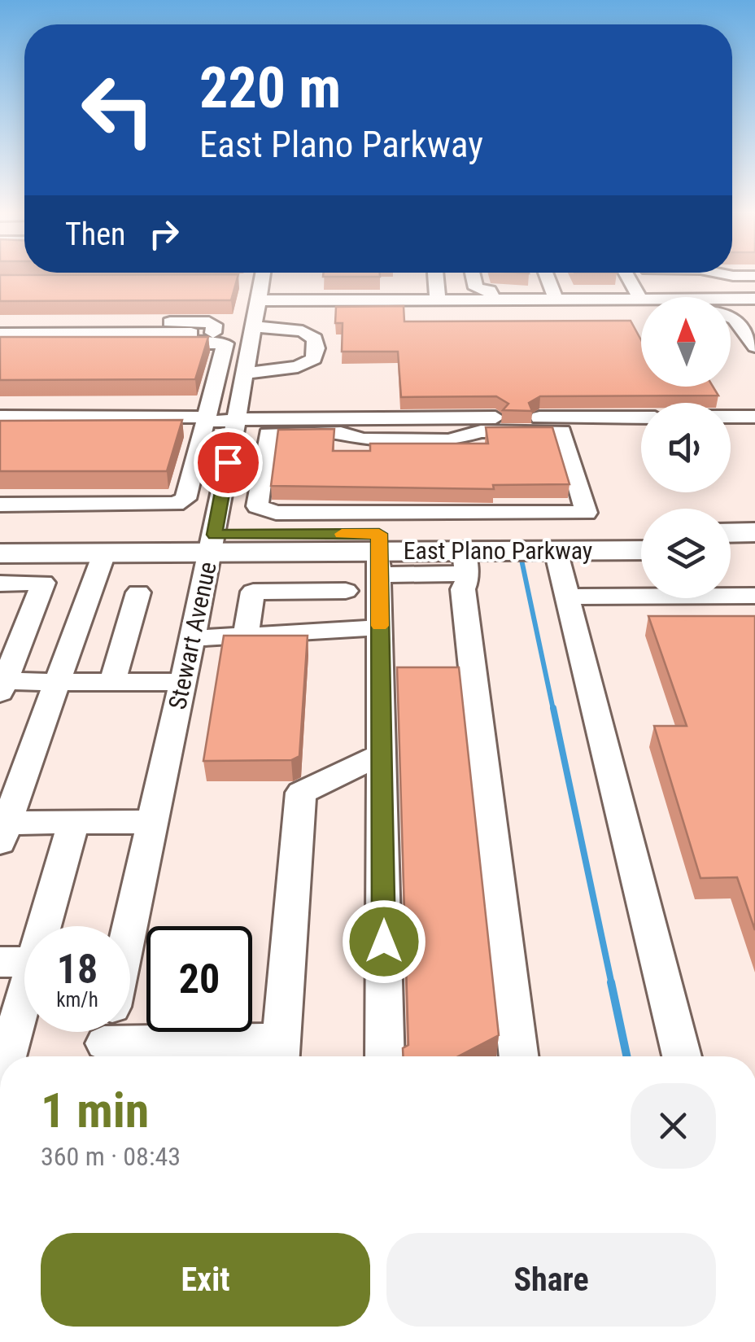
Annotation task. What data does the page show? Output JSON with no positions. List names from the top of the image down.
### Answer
{
  "streets": {
    "main road": ["East Plano Parkway"],
    "street": ["Stewart Avenue"]
  },
  "crossings": [
    ["East Plano Parkway", "Stewart Avenue"]
  ],
  "north": "top",
  "page": {
    "turn": ["220 m", "East Plano Parkway"],
    "then": "Then",
    "speed": "18 km/h",
    "limit": "20",
    "heading": ["1 min", "360 m · 08:43"],
    "buttons": ["Exit", "Share"]
  }
}
